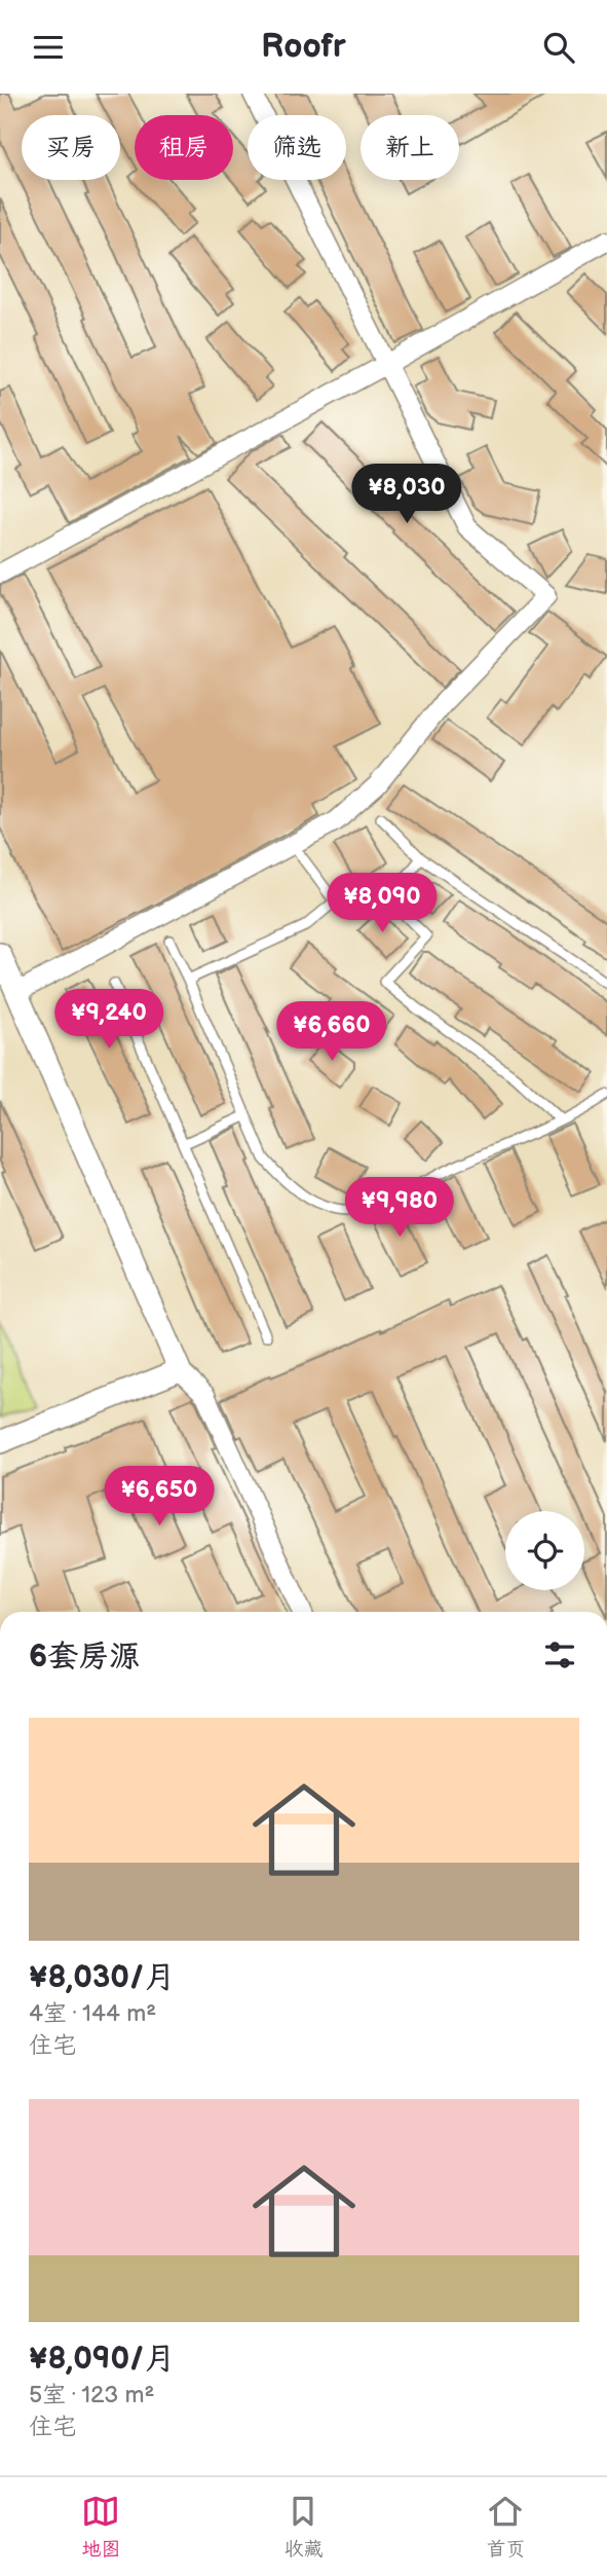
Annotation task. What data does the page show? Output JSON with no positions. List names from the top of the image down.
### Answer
{
  "page": {
    "header": "Roofr",
    "chip": [
      "买房",
      "租房",
      "筛选",
      "新上"
    ],
    "price": [
      "¥8,030",
      "¥8,090",
      "¥9,240",
      "¥6,660",
      "¥9,980",
      "¥6,650"
    ],
    "heading": "6套房源",
    "list": [
      {
        "name": "¥8,030/月",
        "note": "4室 · 144 m² · 住宅"
      },
      {
        "name": "¥8,090/月",
        "note": "5室 · 123 m² · 住宅"
      }
    ],
    "tabs": ["地图", "收藏", "首页"]
  }
}
